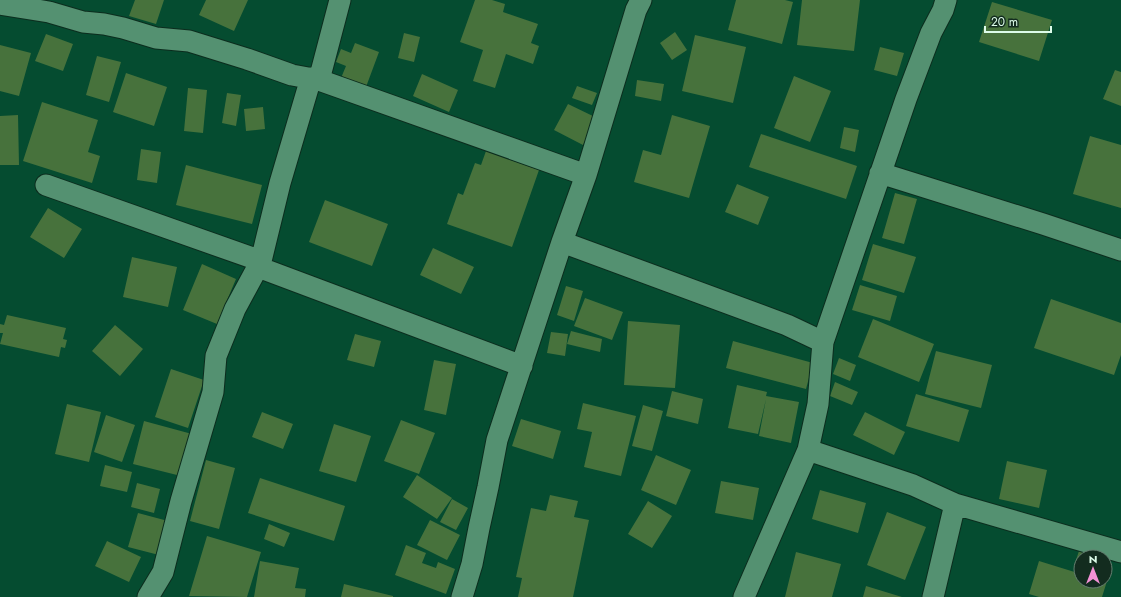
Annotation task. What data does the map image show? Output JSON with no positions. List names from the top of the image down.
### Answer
{
  "scale_bar": "20 m",
  "north": "top"
}
